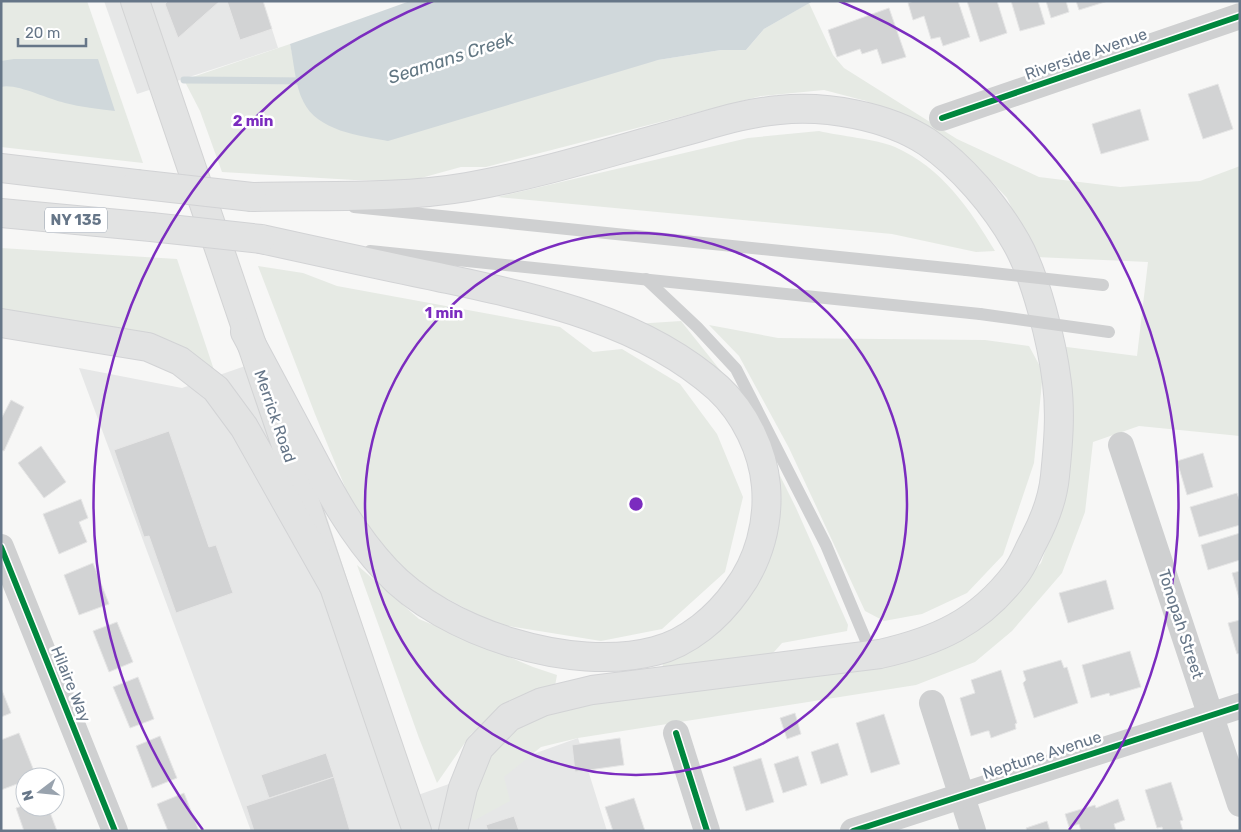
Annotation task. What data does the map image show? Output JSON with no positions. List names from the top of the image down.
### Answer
{
  "streets": {
    "main road": ["NY 135", "Merrick Road"],
    "street": [
      "Riverside Avenue",
      "Tonopah Street",
      "Hilaire Way",
      "Neptune Avenue"
    ]
  },
  "crossings": [
    ["Tonopah Street", "Neptune Avenue"]
  ],
  "water": ["Seamans Creek"],
  "scale_bar": "20 m",
  "north": "left",
  "rings": ["2 min", "1 min"]
}
